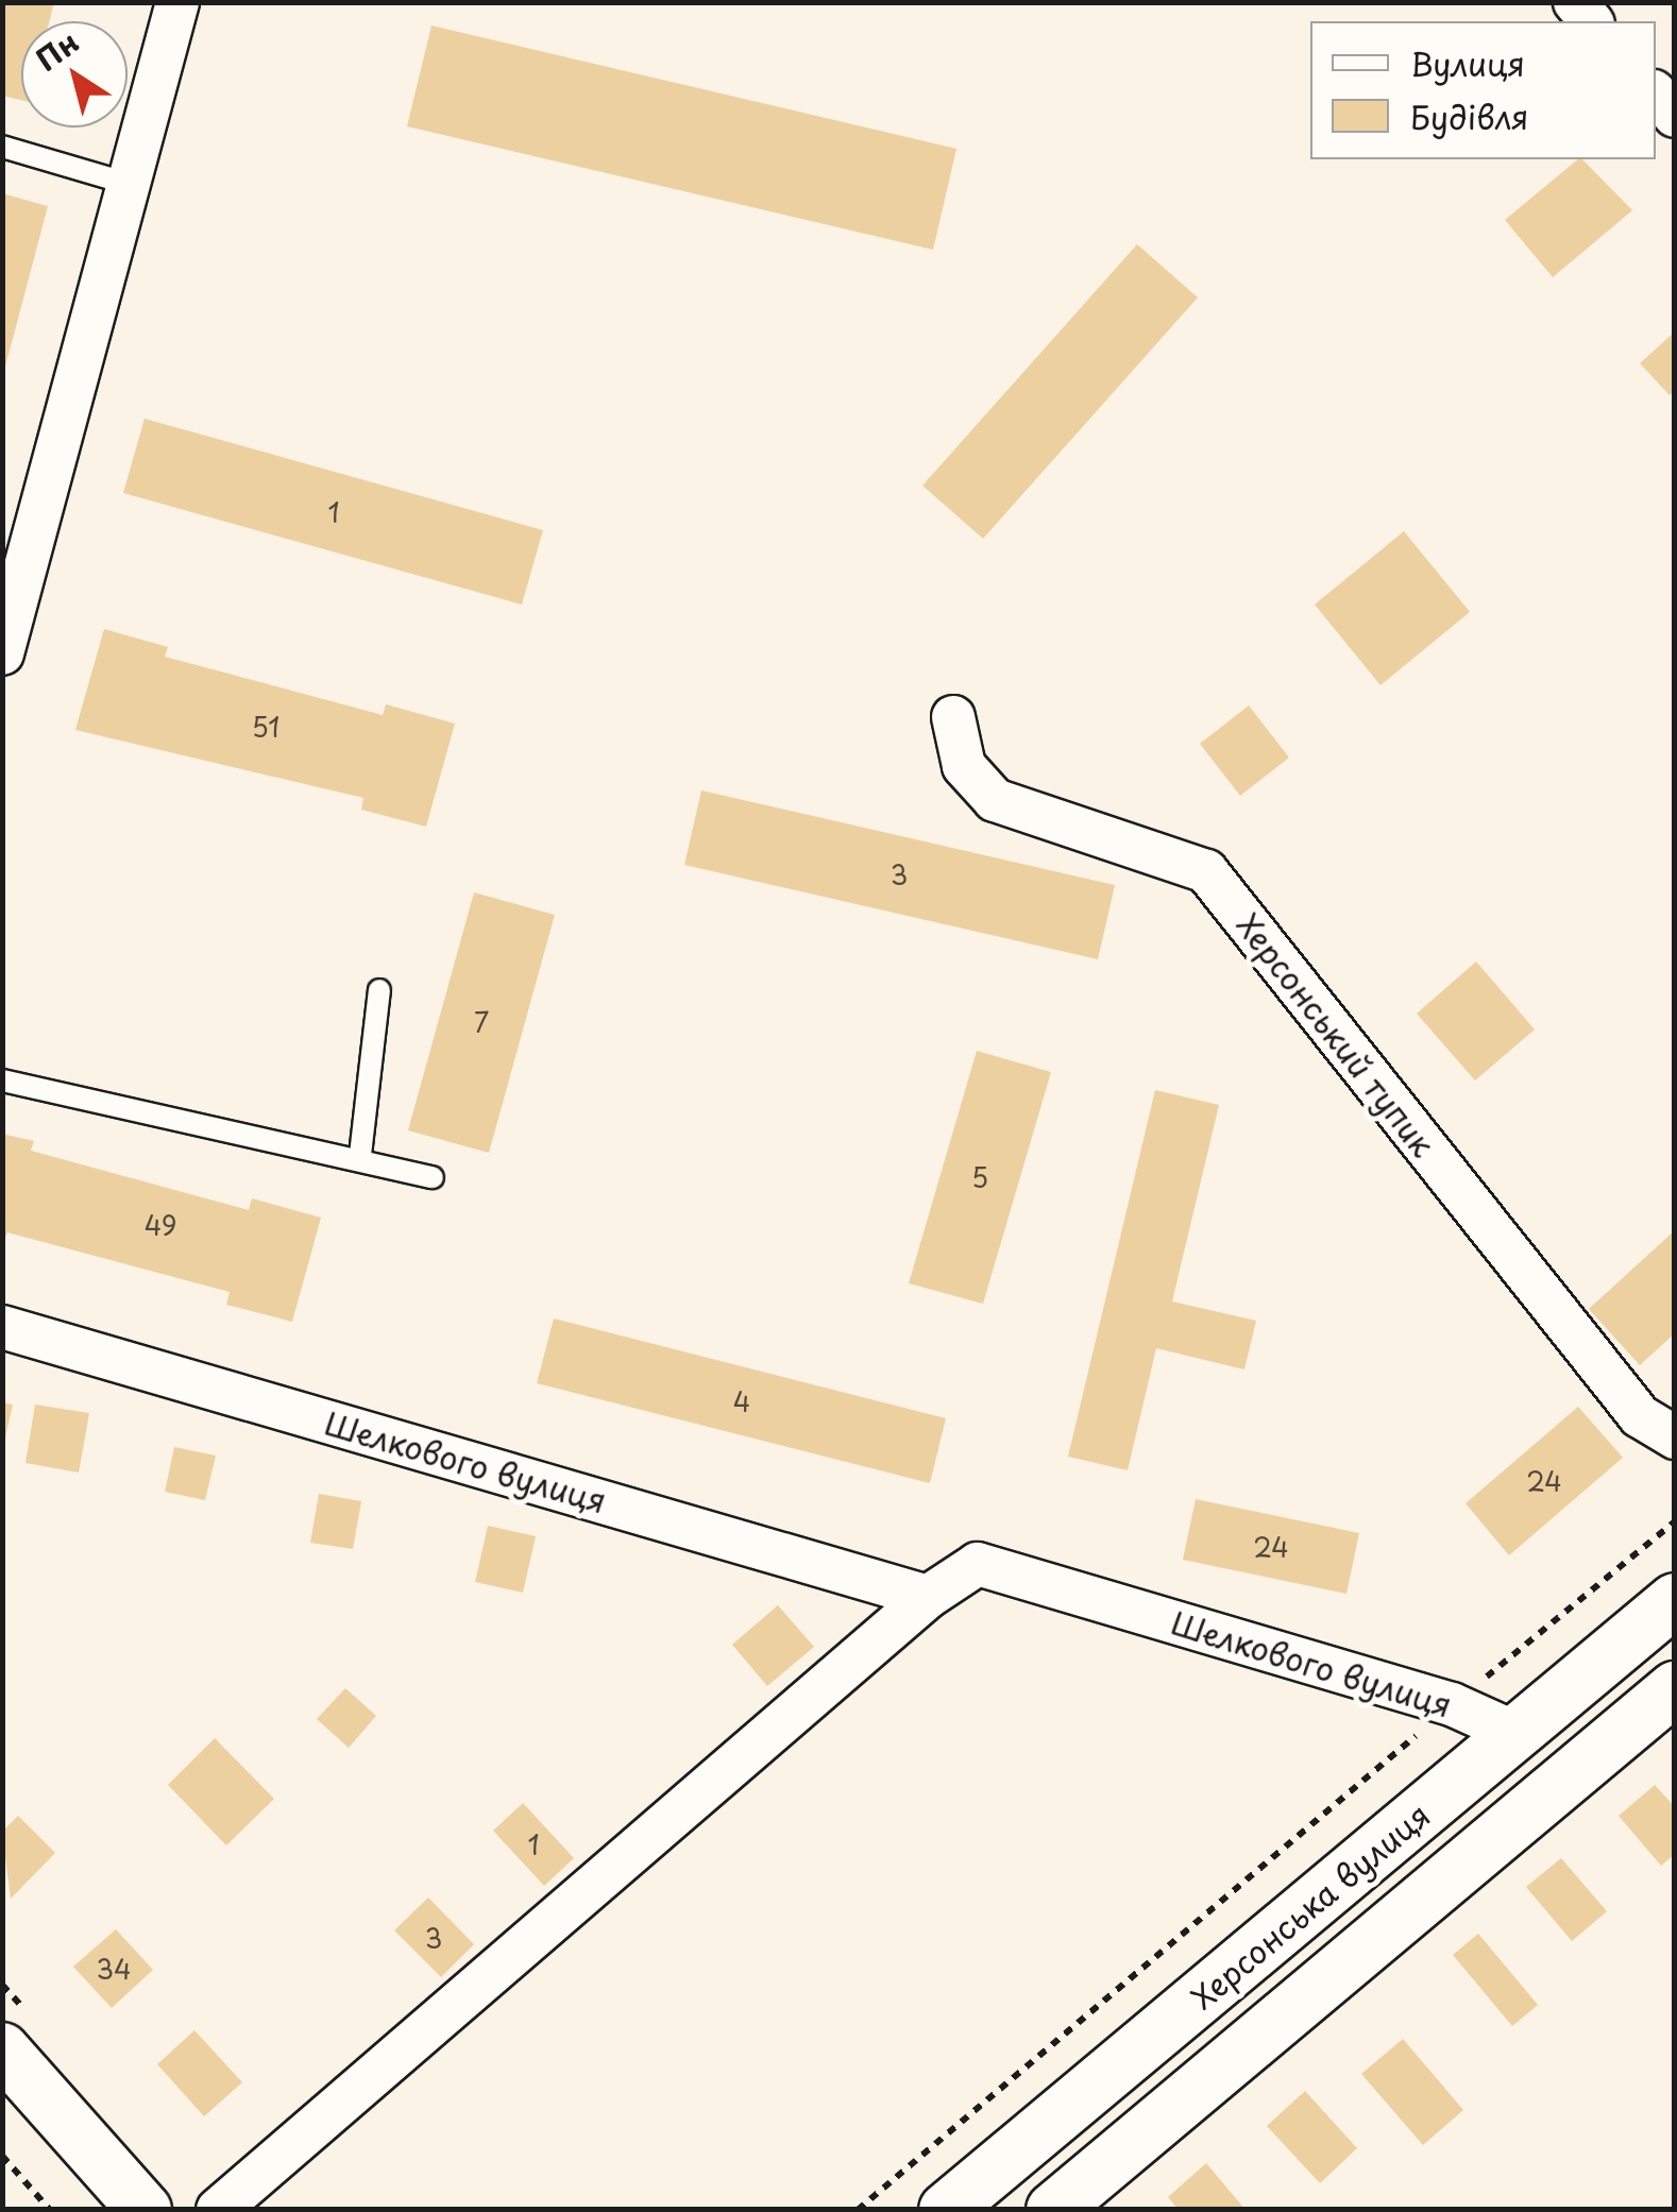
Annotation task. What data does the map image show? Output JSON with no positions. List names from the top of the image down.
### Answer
{
  "streets": {
    "street": ["Херсонський тупик", "Шелкового вулиця", "Херсонська вулиця"]
  },
  "crossings": [
    ["Шелкового вулиця", "Херсонська вулиця"]
  ],
  "house_numbers": [
    "1",
    "51",
    "3",
    "7",
    "5",
    "49",
    "4",
    "24",
    "24",
    "1",
    "3",
    "34"
  ],
  "legend": ["Вулиця", "Будівля"],
  "north": "top left"
}
